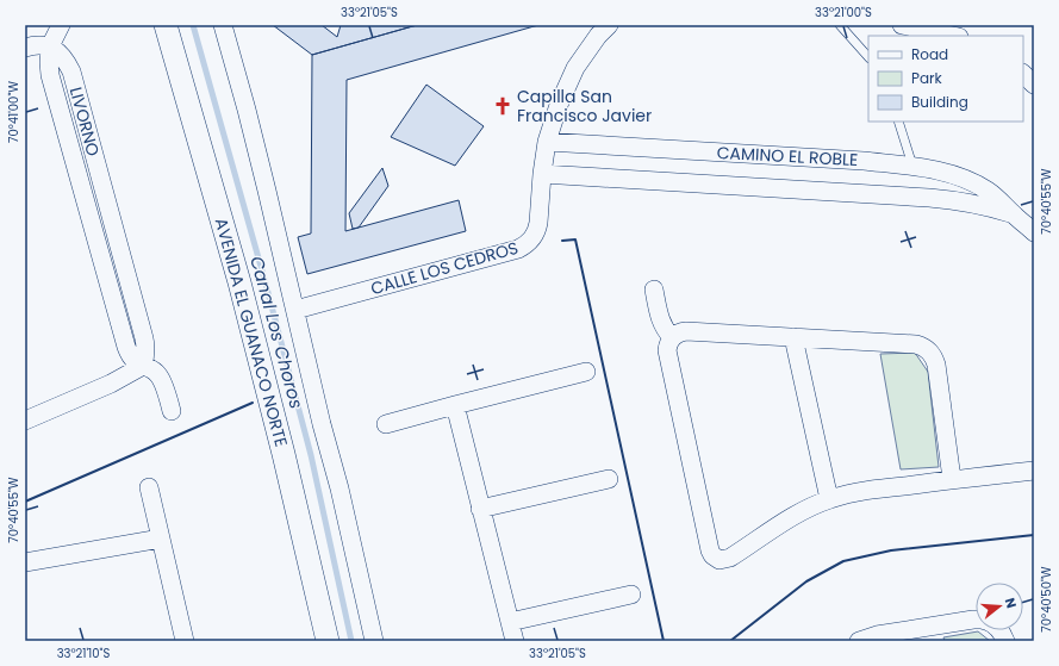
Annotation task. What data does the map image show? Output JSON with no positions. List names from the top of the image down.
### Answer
{
  "streets": {
    "street": [
      "LIVORNO",
      "CAMINO EL ROBLE",
      "CALLE LOS CEDROS",
      "AVENIDA EL GUANACO NORTE"
    ]
  },
  "crossings": [
    ["CAMINO EL ROBLE", "CALLE LOS CEDROS"]
  ],
  "water": ["Canal Los Choros"],
  "places": {
    "church": ["Capilla San Francisco Javier"]
  },
  "legend": ["Road", "Park", "Building"],
  "north": "right",
  "coordinates": [
    "33°21'05\"S",
    "33°21'00\"S",
    "70°41'00\"W",
    "70°40'55\"W",
    "70°40'50\"W",
    "33°21'10\"S"
  ]
}
